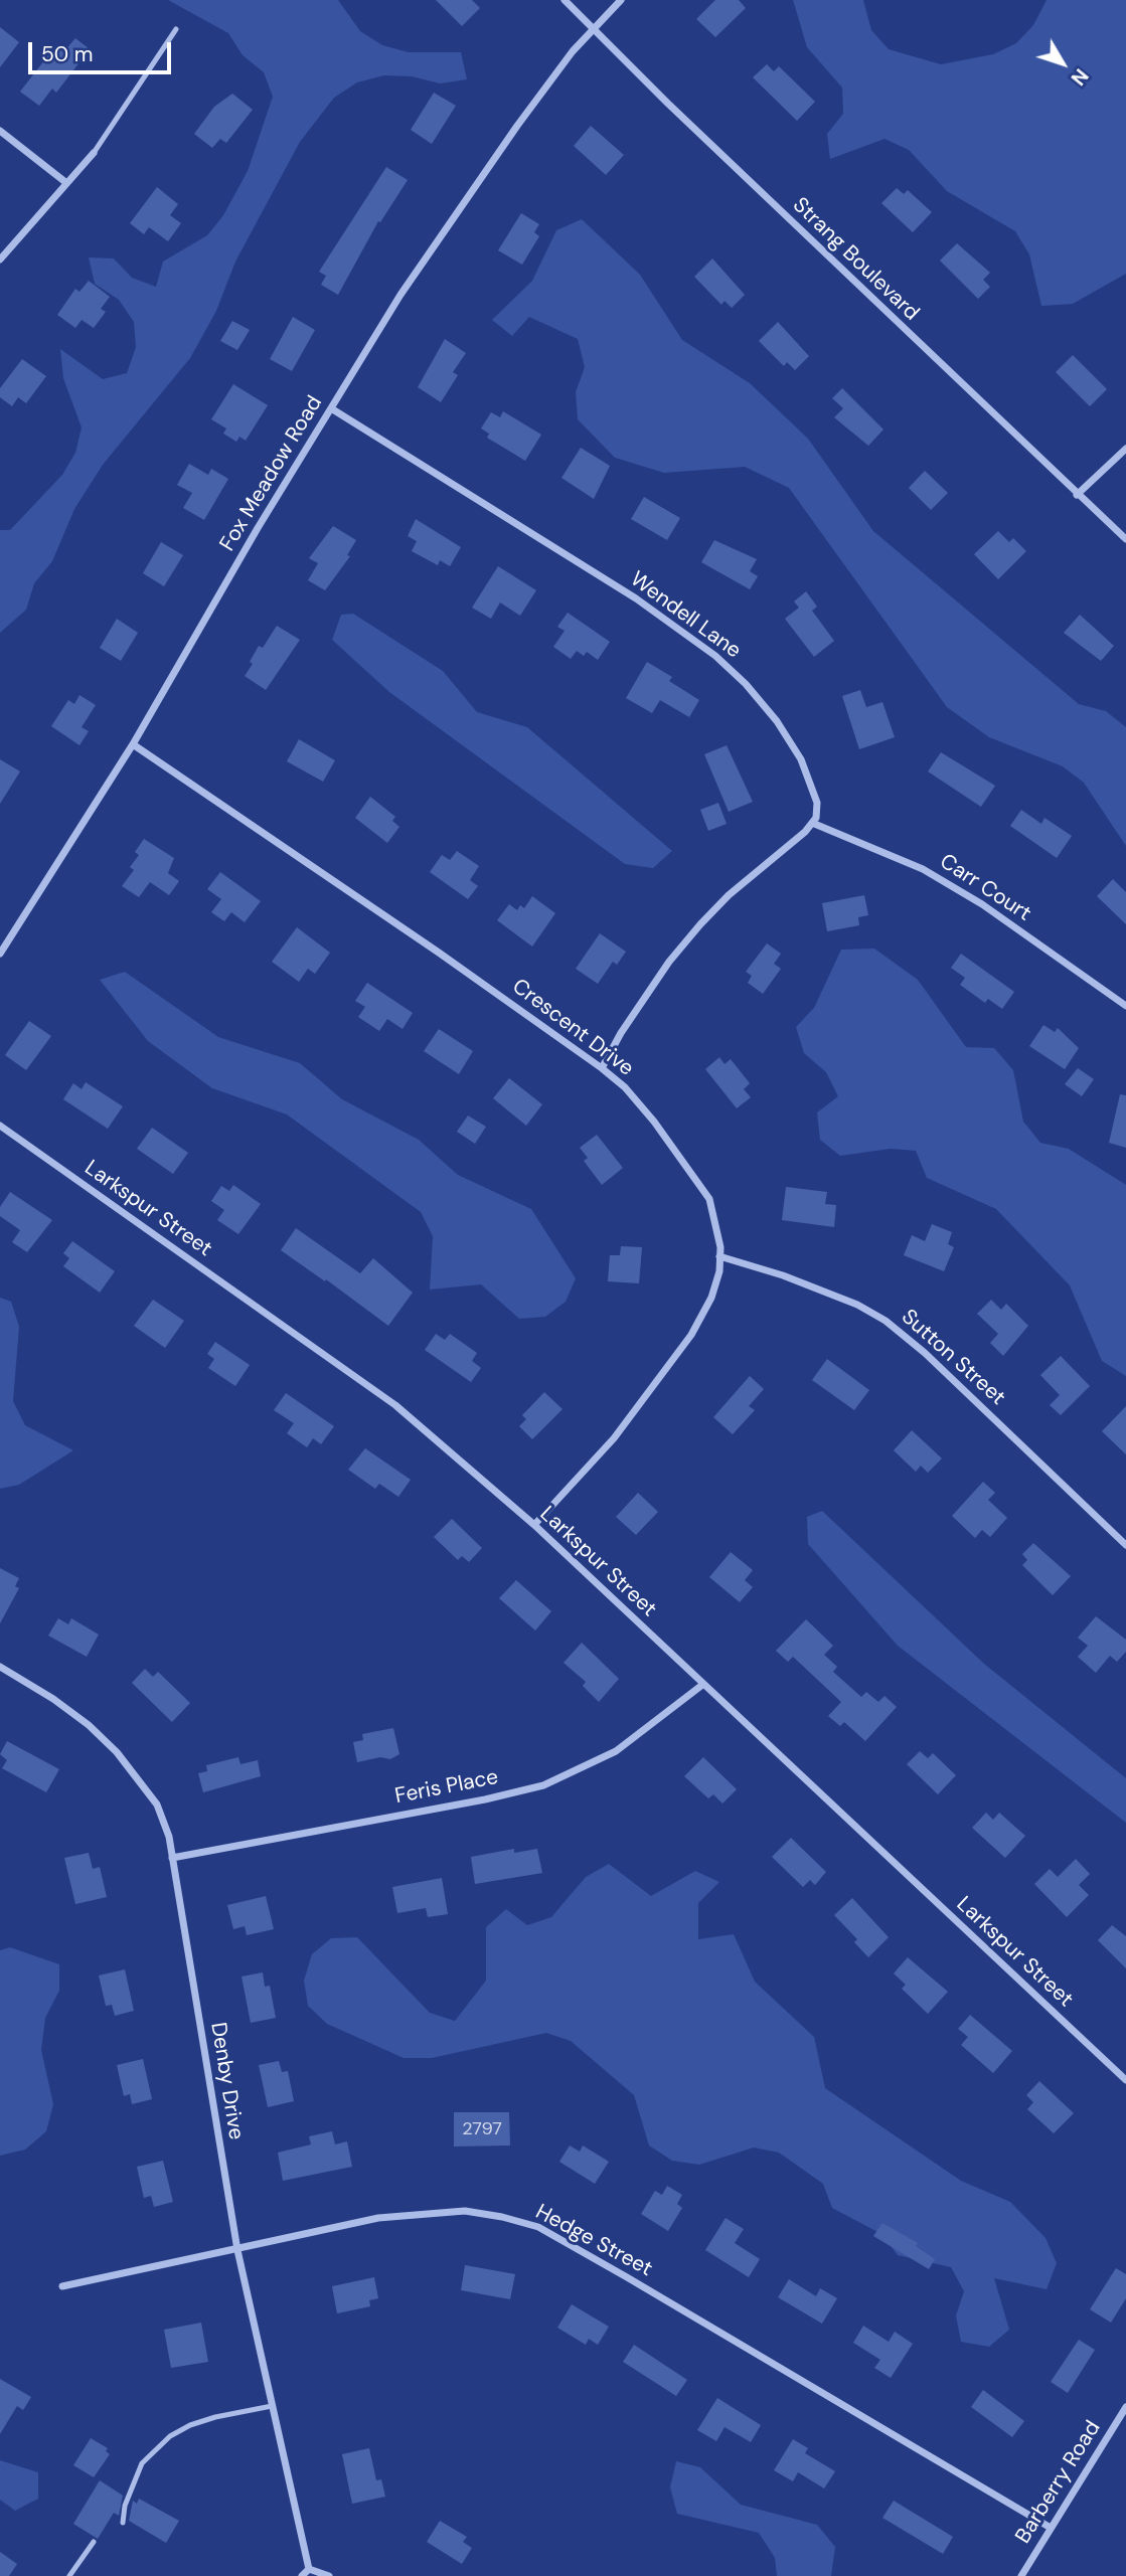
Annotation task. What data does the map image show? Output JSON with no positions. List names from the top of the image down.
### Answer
{
  "streets": {
    "street": [
      "Strang Boulevard",
      "Fox Meadow Road",
      "Wendell Lane",
      "Carr Court",
      "Crescent Drive",
      "Larkspur Street",
      "Sutton Street",
      "Feris Place",
      "Denby Drive",
      "Hedge Street",
      "Barberry Road"
    ]
  },
  "crossings": [
    ["Strang Boulevard", "Fox Meadow Road"],
    ["Fox Meadow Road", "Wendell Lane"],
    ["Fox Meadow Road", "Crescent Drive"],
    ["Wendell Lane", "Carr Court"],
    ["Crescent Drive", "Larkspur Street"],
    ["Crescent Drive", "Sutton Street"],
    ["Larkspur Street", "Feris Place"],
    ["Feris Place", "Denby Drive"],
    ["Denby Drive", "Hedge Street"],
    ["Hedge Street", "Barberry Road"]
  ],
  "house_numbers": ["2797"],
  "scale_bar": "50 m",
  "north": "bottom right"
}
